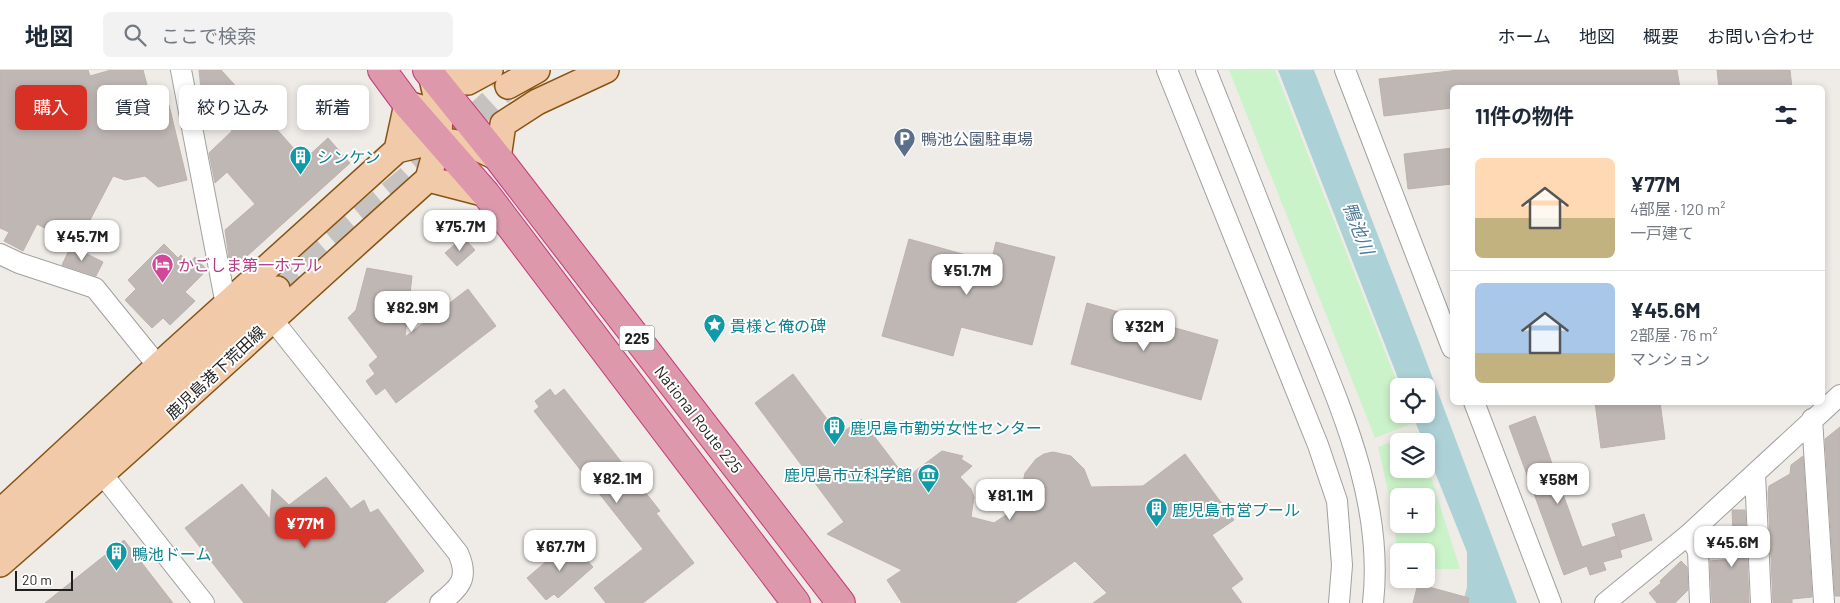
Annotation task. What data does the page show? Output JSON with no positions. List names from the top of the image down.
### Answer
{
  "streets": {
    "highway": ["225", "National Route 225"],
    "main road": ["鹿児島港下荒田線"]
  },
  "water": ["鴨池川"],
  "places": {
    "parking": ["鴨池公園駐車場"],
    "building": [
      "シンケン",
      "鹿児島市勤労女性センター",
      "鹿児島市営プール",
      "鴨池ドーム"
    ],
    "hotel": ["かごしま第一ホテル"],
    "place": ["貴様と俺の碑"],
    "museum": ["鹿児島市立科学館"]
  },
  "scale_bar": "20 m",
  "page": {
    "header": "地図",
    "search": "ここで検索",
    "nav": [
      "ホーム",
      "地図",
      "概要",
      "お問い合わせ"
    ],
    "chip": [
      "購入",
      "賃貸",
      "絞り込み",
      "新着"
    ],
    "heading": "11件の物件",
    "list": [
      {
        "name": "¥77M",
        "note": "4部屋 · 120 m² · 一戸建て"
      },
      {
        "name": "¥45.6M",
        "note": "2部屋 · 76 m² · マンション"
      }
    ],
    "price": [
      "¥75.7M",
      "¥45.7M",
      "¥51.7M",
      "¥82.9M",
      "¥32M",
      "¥82.1M",
      "¥58M",
      "¥81.1M",
      "¥77M",
      "¥45.6M",
      "¥67.7M"
    ],
    "map_buttons": ["+", "−"],
    "scale": "20 m"
  }
}
